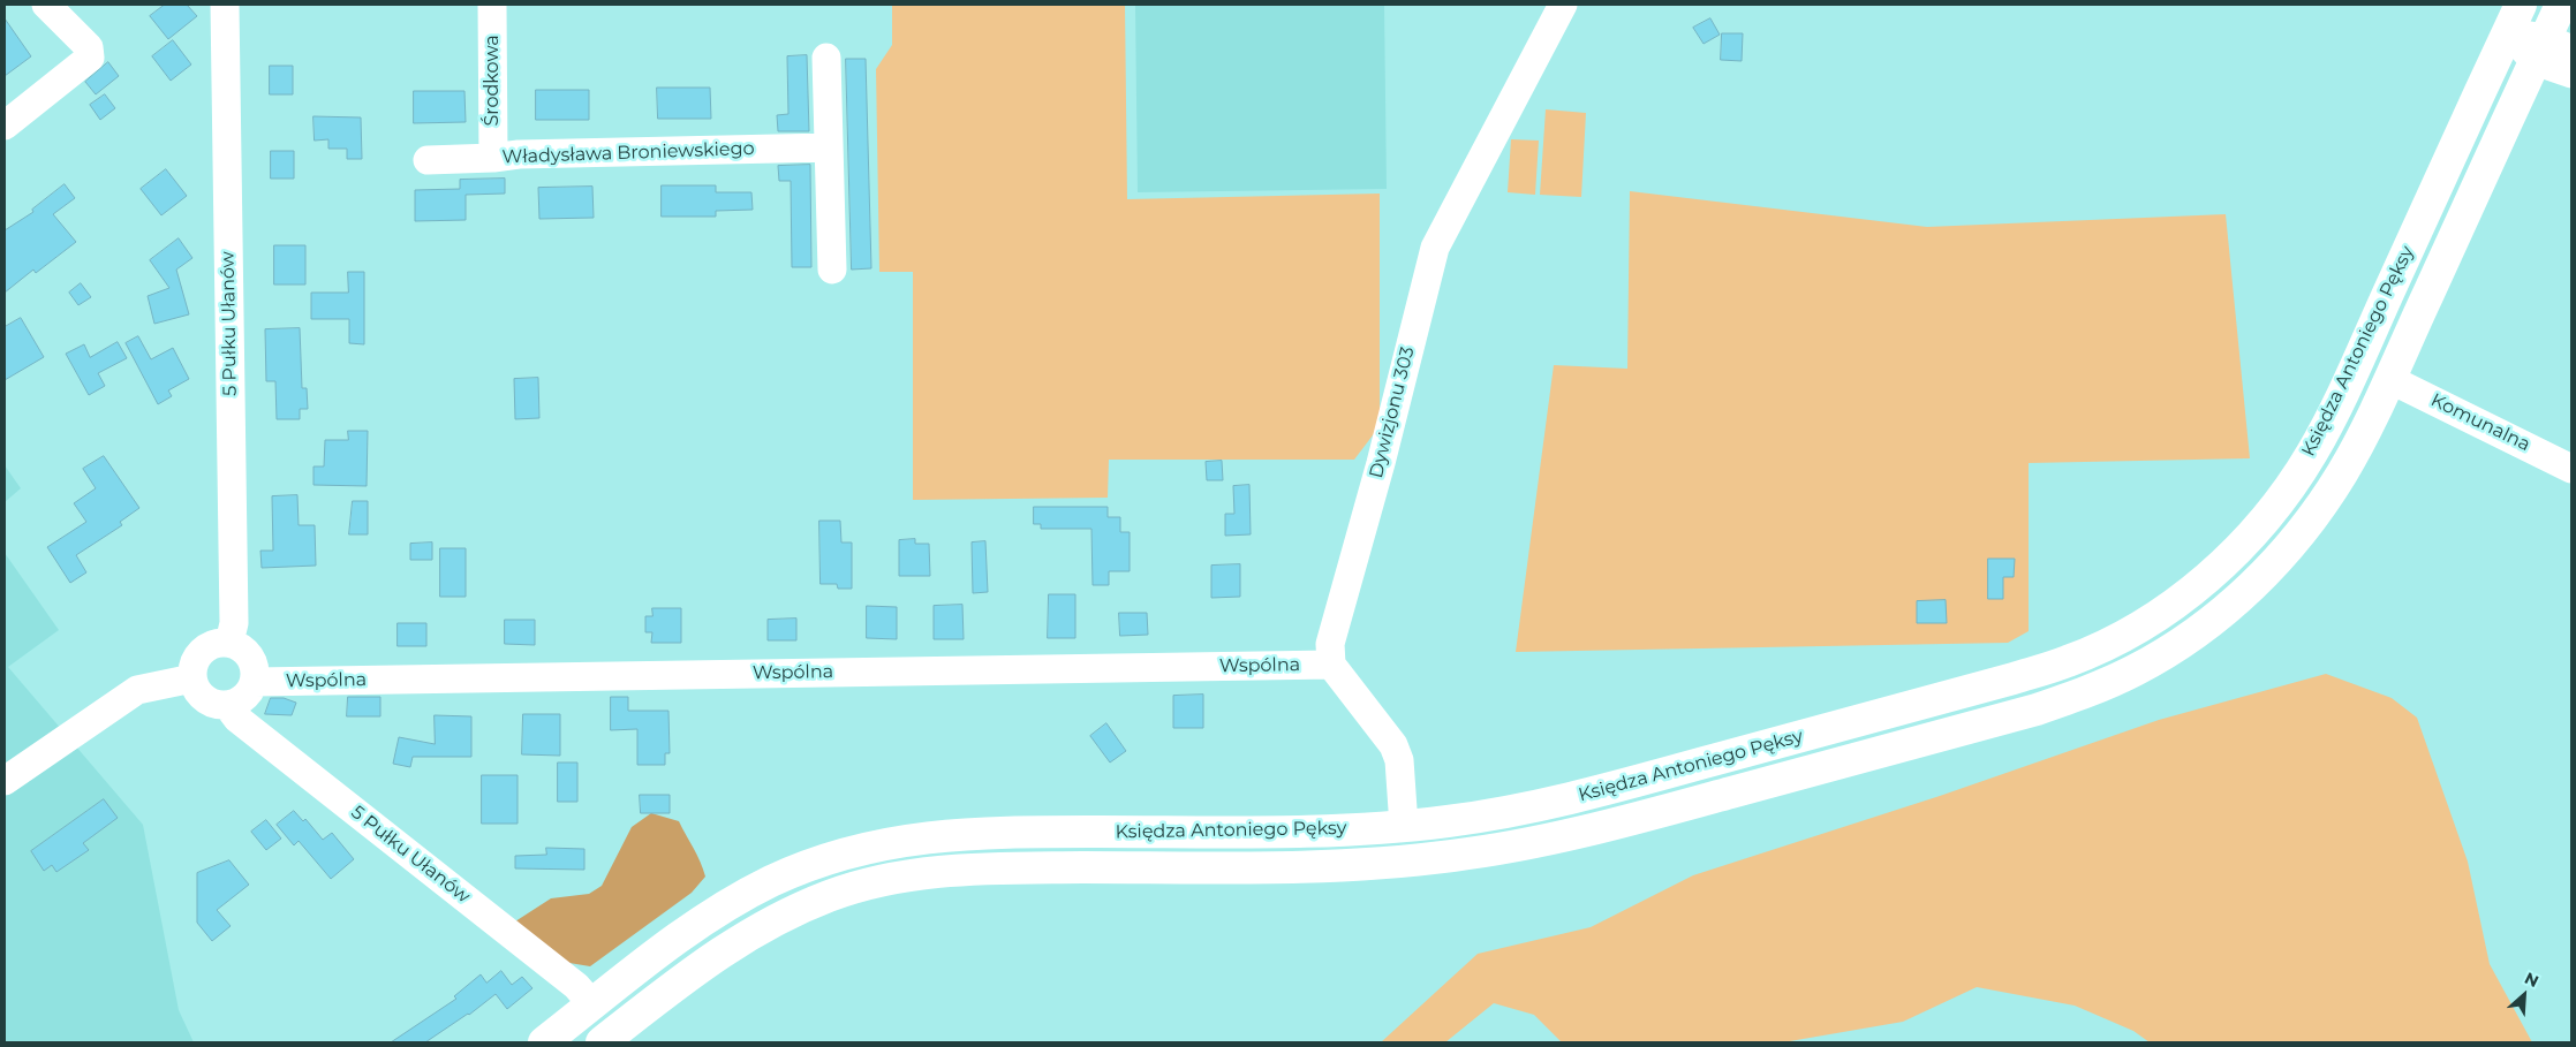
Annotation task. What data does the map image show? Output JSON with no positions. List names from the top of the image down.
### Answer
{
  "streets": {
    "main road": ["Księdza Antoniego Pęksy"],
    "street": [
      "Środkowa",
      "Władysława Broniewskiego",
      "5 Pułku Ułanów",
      "Dywizjonu 303",
      "Komunalna",
      "Wspólna"
    ]
  },
  "crossings": [
    ["Środkowa", "Władysława Broniewskiego"],
    ["5 Pułku Ułanów", "Księdza Antoniego Pęksy"],
    ["5 Pułku Ułanów", "Wspólna"],
    ["Księdza Antoniego Pęksy", "Komunalna"],
    ["Dywizjonu 303", "Wspólna"]
  ],
  "north": "top right"
}
